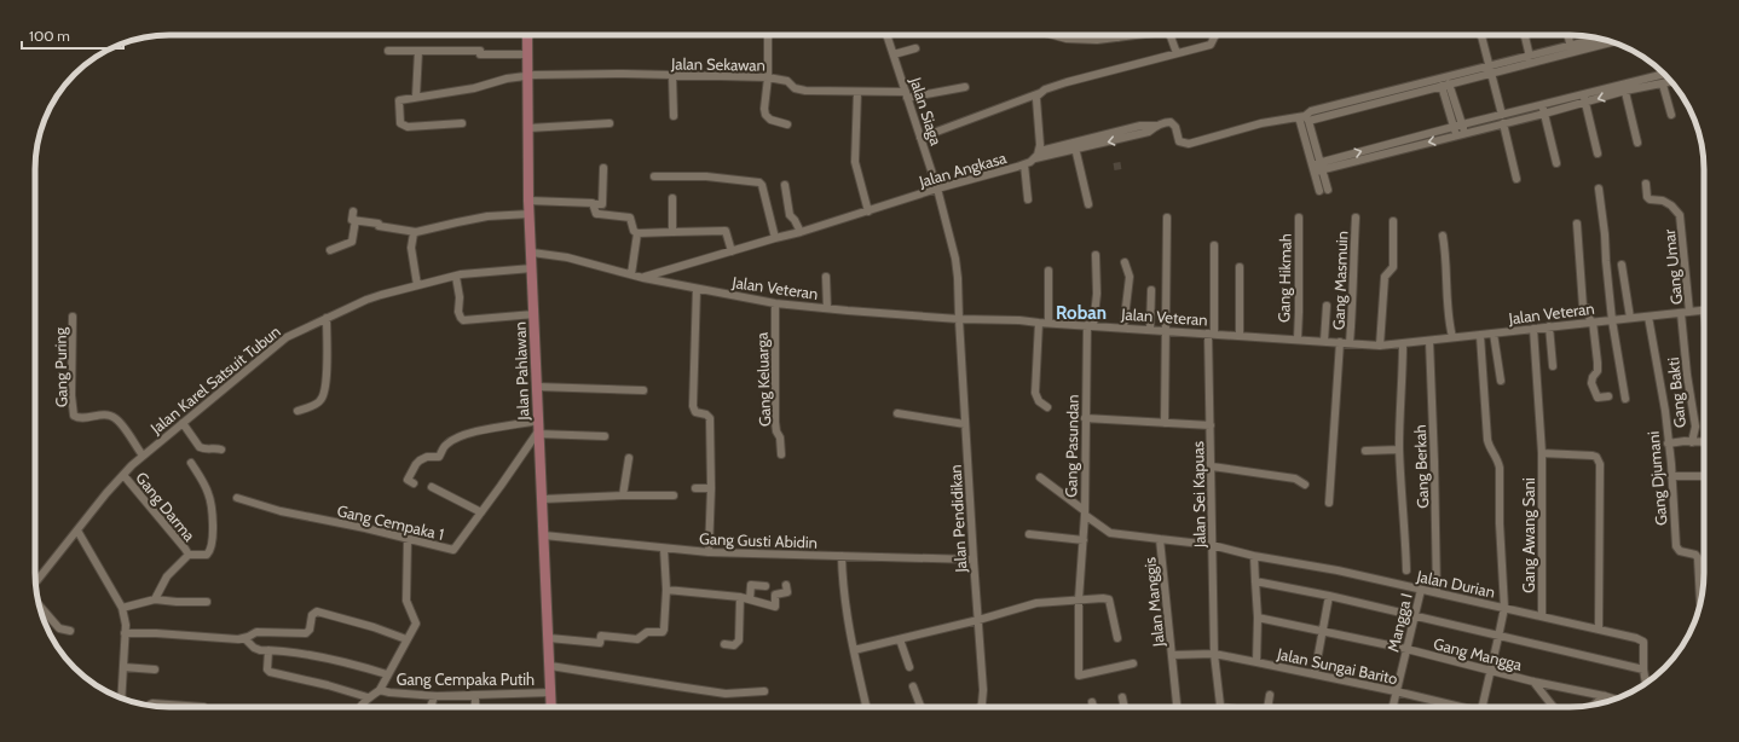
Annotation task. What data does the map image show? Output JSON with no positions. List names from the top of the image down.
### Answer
{
  "streets": {
    "main road": ["Jalan Pahlawan"],
    "street": [
      "Jalan Sekawan",
      "Jalan Siaga",
      "Jalan Angkasa",
      "Gang Umar",
      "Gang Hikmah",
      "Gang Masmuin",
      "Jalan Veteran",
      "Gang Puring",
      "Jalan Karel Satsuit Tubun",
      "Gang Keluarga",
      "Gang Bakti",
      "Gang Pasundan",
      "Gang Berkah",
      "Gang Djumani",
      "Jalan Sei Kapuas",
      "Gang Darma",
      "Jalan Pendidikan",
      "Gang Cempaka 1",
      "Gang Awang Sani",
      "Gang Gusti Abidin",
      "Jalan Durian",
      "Jalan Manggis",
      "Mangga I",
      "Gang Mangga",
      "Jalan Sungai Barito",
      "Gang Cempaka Putih"
    ]
  },
  "crossings": [
    ["Jalan Sekawan", "Jalan Siaga"],
    ["Jalan Sekawan", "Jalan Pahlawan"],
    ["Jalan Siaga", "Jalan Angkasa"],
    ["Jalan Siaga", "Jalan Veteran"],
    ["Jalan Siaga", "Jalan Pendidikan"],
    ["Jalan Angkasa", "Jalan Veteran"],
    ["Gang Umar", "Jalan Veteran"],
    ["Gang Hikmah", "Jalan Veteran"],
    ["Gang Masmuin", "Jalan Veteran"],
    ["Jalan Veteran", "Jalan Pahlawan"],
    ["Jalan Veteran", "Gang Keluarga"],
    ["Jalan Veteran", "Gang Bakti"],
    ["Jalan Veteran", "Gang Pasundan"],
    ["Jalan Veteran", "Gang Berkah"],
    ["Jalan Veteran", "Gang Djumani"],
    ["Jalan Veteran", "Jalan Sei Kapuas"],
    ["Jalan Veteran", "Jalan Pendidikan"],
    ["Jalan Veteran", "Gang Awang Sani"],
    ["Gang Puring", "Jalan Karel Satsuit Tubun"],
    ["Jalan Pahlawan", "Jalan Karel Satsuit Tubun"],
    ["Jalan Pahlawan", "Gang Cempaka 1"],
    ["Jalan Pahlawan", "Gang Gusti Abidin"],
    ["Jalan Pahlawan", "Gang Cempaka Putih"],
    ["Jalan Karel Satsuit Tubun", "Gang Darma"],
    ["Gang Pasundan", "Jalan Manggis"],
    ["Gang Berkah", "Jalan Durian"],
    ["Jalan Sei Kapuas", "Jalan Durian"],
    ["Jalan Sei Kapuas", "Jalan Manggis"],
    ["Jalan Sei Kapuas", "Jalan Sungai Barito"],
    ["Jalan Pendidikan", "Gang Gusti Abidin"],
    ["Gang Cempaka 1", "Gang Cempaka Putih"],
    ["Gang Awang Sani", "Jalan Durian"],
    ["Jalan Durian", "Jalan Manggis"],
    ["Jalan Durian", "Mangga I"],
    ["Jalan Manggis", "Jalan Sungai Barito"],
    ["Mangga I", "Gang Mangga"],
    ["Mangga I", "Jalan Sungai Barito"]
  ],
  "districts": ["Roban"],
  "scale_bar": "100 m"
}
